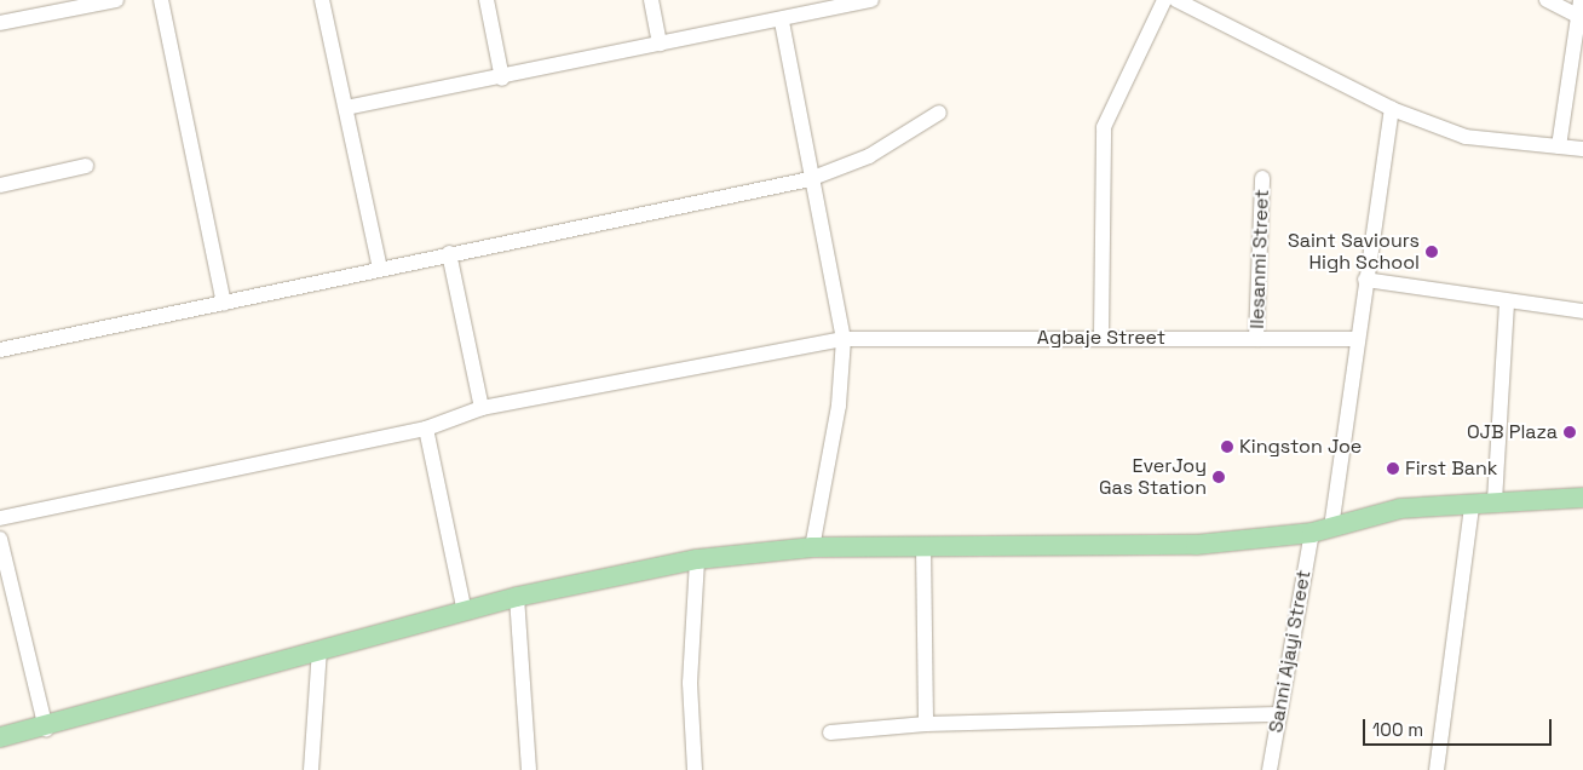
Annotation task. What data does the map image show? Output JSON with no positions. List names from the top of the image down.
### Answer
{
  "streets": {
    "street": ["Ilesanmi Street", "Agbaje Street", "Sanni Ajayi Street"]
  },
  "crossings": [
    ["Ilesanmi Street", "Agbaje Street"]
  ],
  "places": [
    "Saint Saviours High School",
    "OJB Plaza",
    "Kingston Joe",
    "First Bank",
    "EverJoy Gas Station"
  ],
  "scale_bar": "100 m"
}
